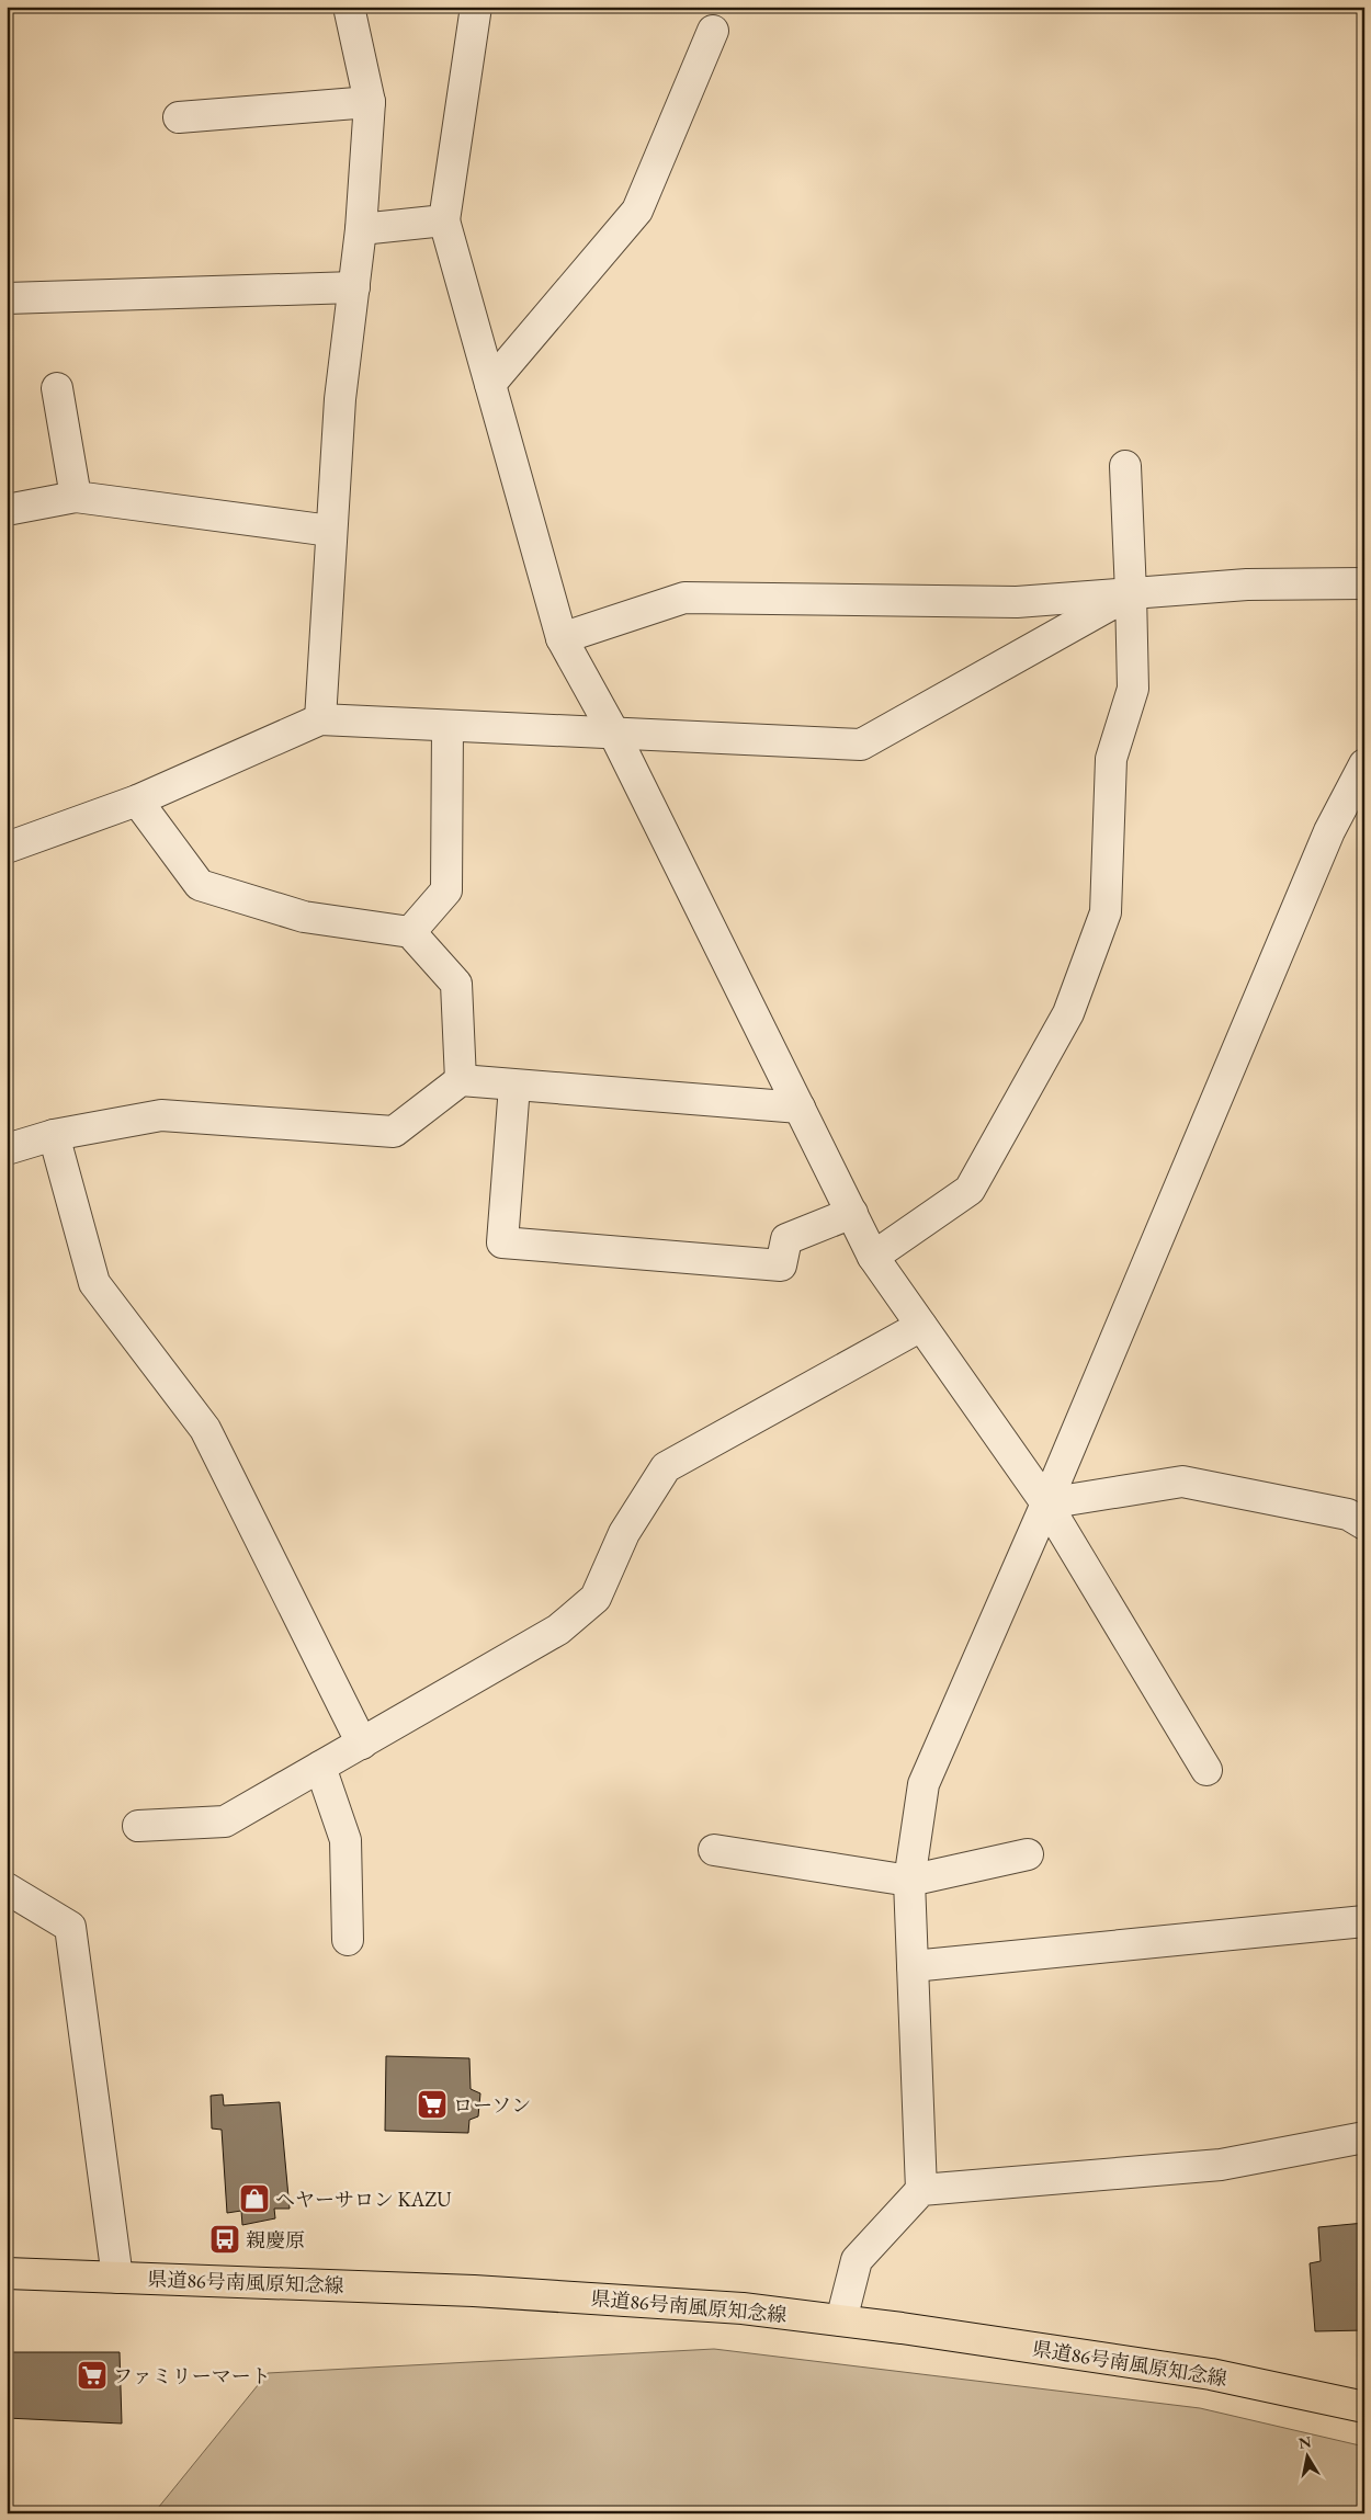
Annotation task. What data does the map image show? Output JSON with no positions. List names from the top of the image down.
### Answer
{
  "streets": {
    "main road": ["県道86号南風原知念線"]
  },
  "places": {
    "supermarket": ["ローソン", "ファミリーマート"],
    "shop": ["ヘヤーサロン KAZU"],
    "bus stop": ["親慶原"]
  },
  "north": "top"
}
